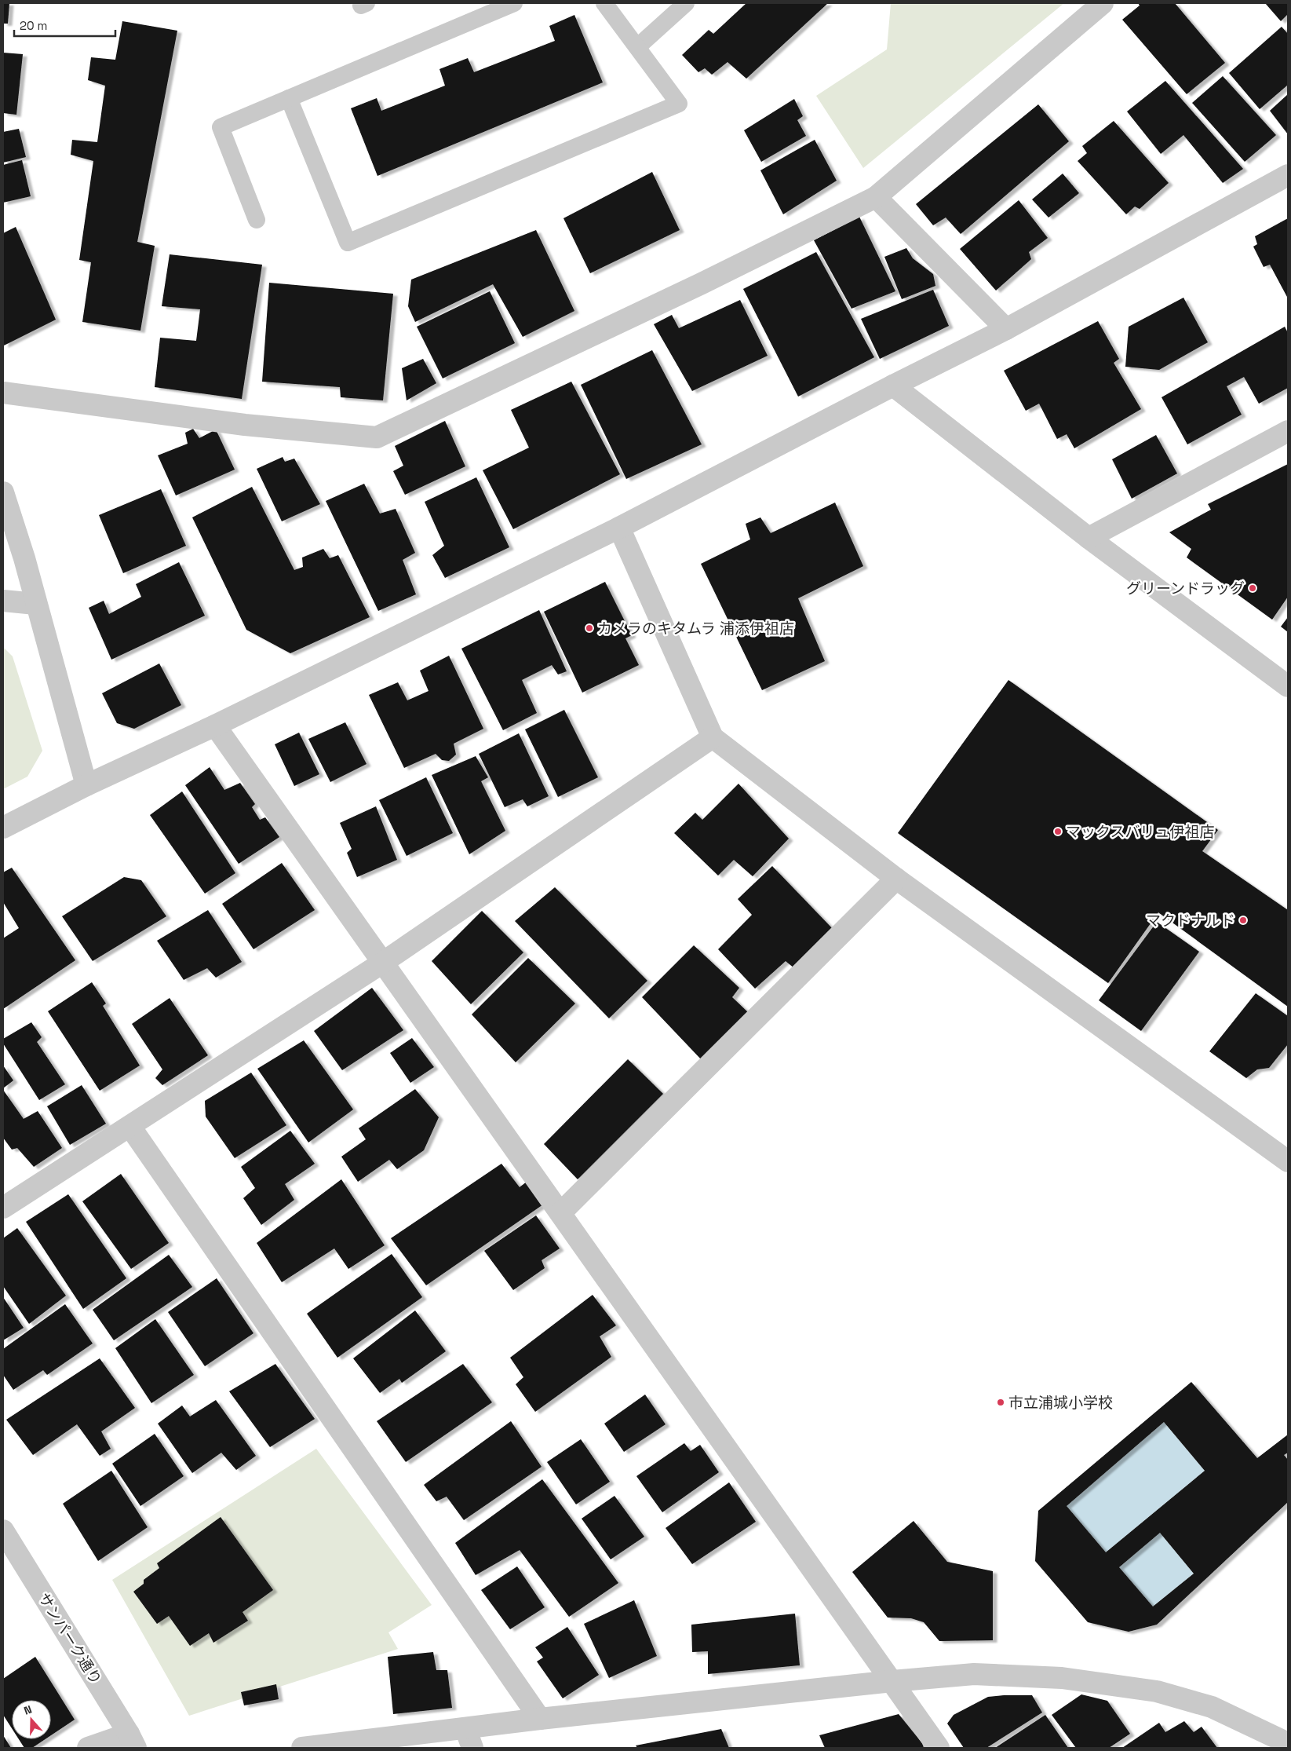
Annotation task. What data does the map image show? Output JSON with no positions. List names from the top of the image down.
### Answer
{
  "streets": {
    "street": ["サンパーク通り"]
  },
  "places": [
    "グリーンドラッグ",
    "カメラのキタムラ 浦添伊祖店",
    "マックスバリュ伊祖店",
    "マクドナルド",
    "市立浦城小学校"
  ],
  "scale_bar": "20 m",
  "north": "top"
}
